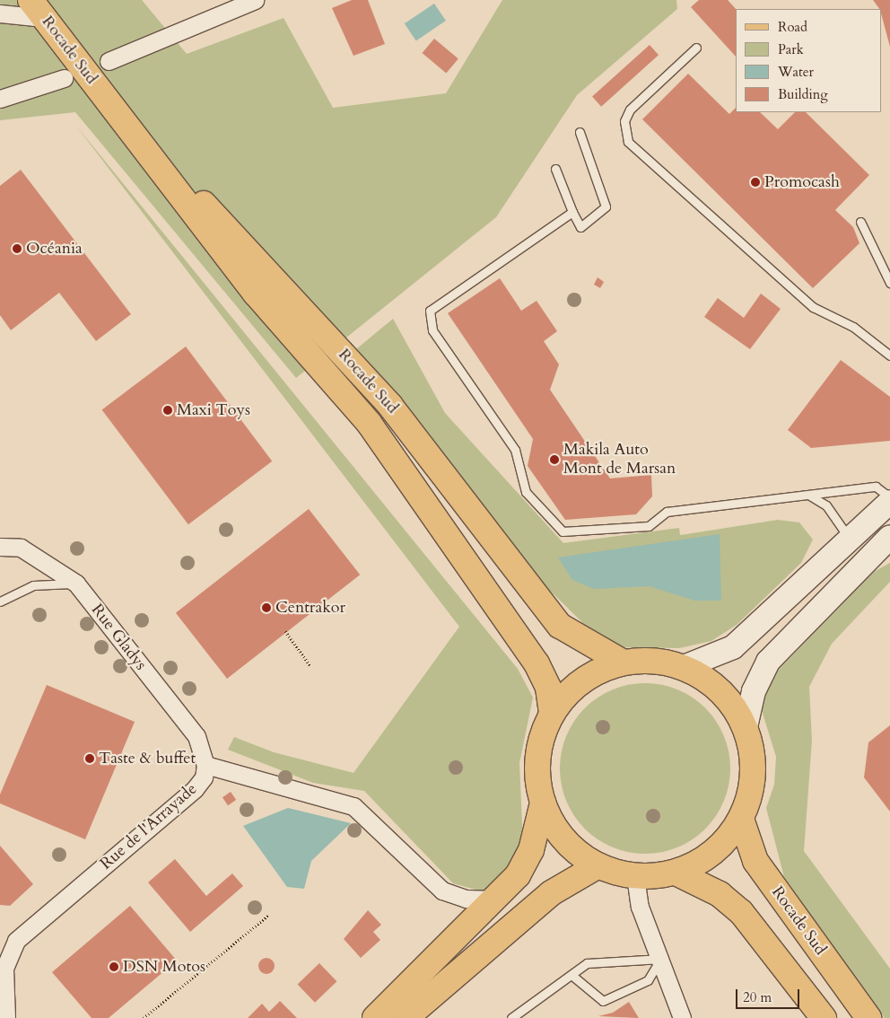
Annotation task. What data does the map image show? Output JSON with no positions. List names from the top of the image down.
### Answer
{
  "streets": {
    "main road": ["Rocade Sud"],
    "street": ["Rue Gladys", "Rue de l'Arrayade"]
  },
  "crossings": [
    ["Rue Gladys", "Rue de l'Arrayade"]
  ],
  "places": [
    "Promocash",
    "Océania",
    "Maxi Toys",
    "Makila Auto Mont de Marsan",
    "Centrakor",
    "Taste & buffet",
    "DSN Motos"
  ],
  "legend": [
    "Road",
    "Park",
    "Water",
    "Building"
  ],
  "scale_bar": "20 m"
}
